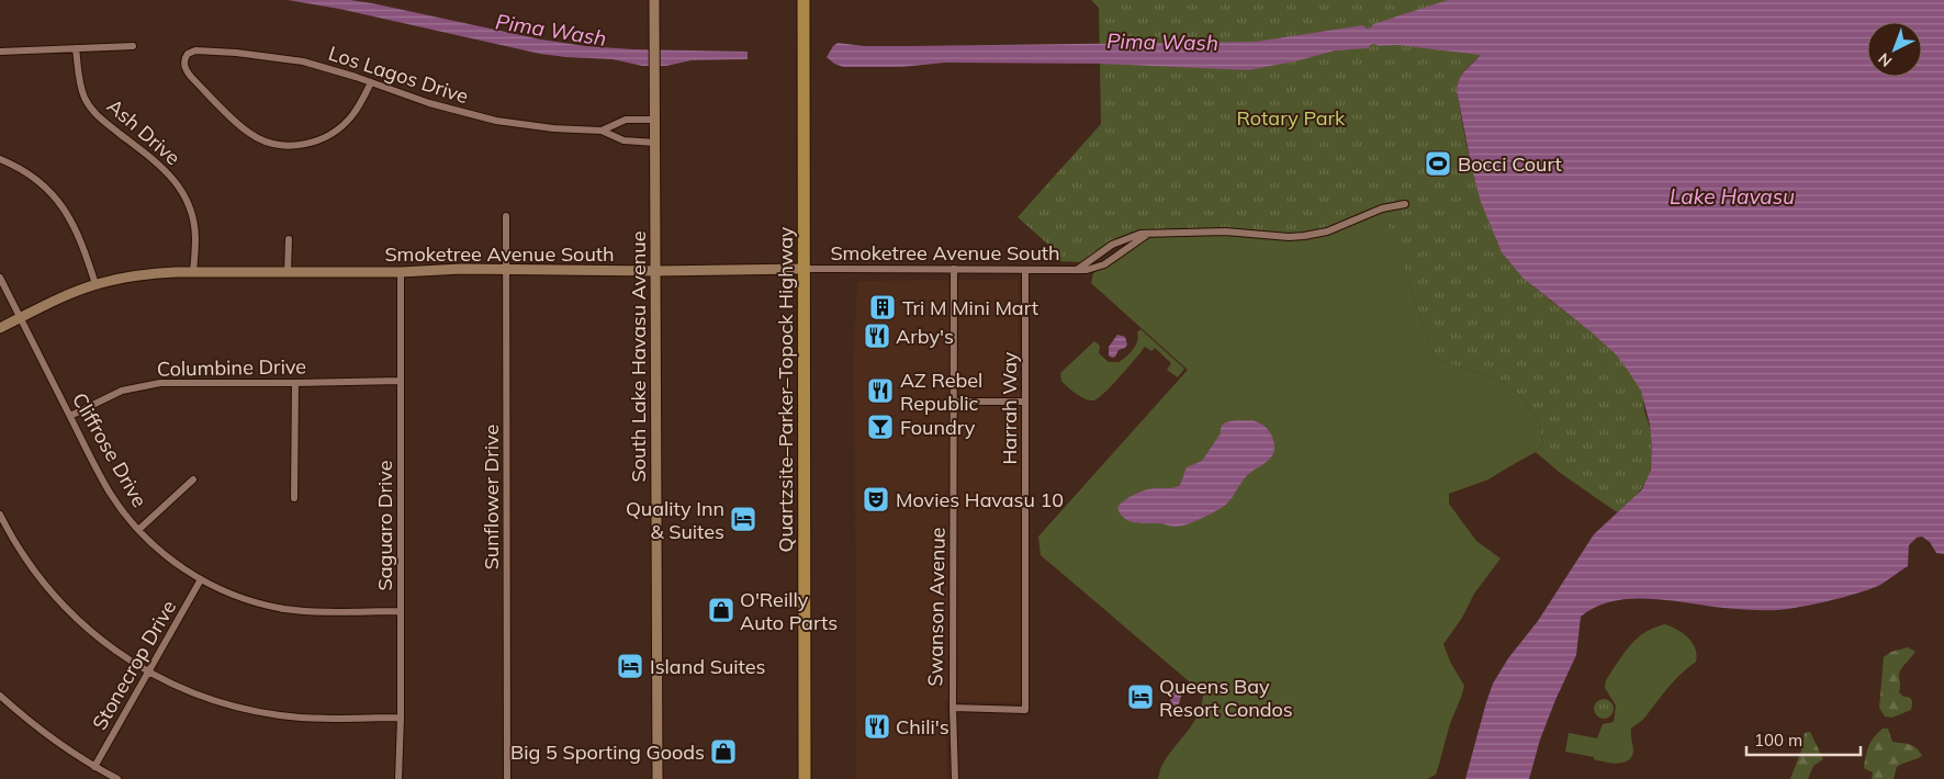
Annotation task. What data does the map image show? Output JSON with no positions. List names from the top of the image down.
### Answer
{
  "streets": {
    "highway": ["Quartzsite–Parker–Topock Highway"],
    "street": [
      "Los Lagos Drive",
      "Ash Drive",
      "Smoketree Avenue South",
      "South Lake Havasu Avenue",
      "Columbine Drive",
      "Harrah Way",
      "Cliffrose Drive",
      "Sunflower Drive",
      "Saguaro Drive",
      "Swanson Avenue",
      "Stonecrop Drive"
    ]
  },
  "crossings": [
    ["Los Lagos Drive", "South Lake Havasu Avenue"],
    ["Ash Drive", "Smoketree Avenue South"],
    ["Smoketree Avenue South", "South Lake Havasu Avenue"],
    ["Smoketree Avenue South", "Quartzsite–Parker–Topock Highway"],
    ["Smoketree Avenue South", "Harrah Way"],
    ["Smoketree Avenue South", "Cliffrose Drive"],
    ["Smoketree Avenue South", "Sunflower Drive"],
    ["Smoketree Avenue South", "Saguaro Drive"],
    ["Smoketree Avenue South", "Swanson Avenue"],
    ["Columbine Drive", "Cliffrose Drive"],
    ["Columbine Drive", "Saguaro Drive"],
    ["Harrah Way", "Swanson Avenue"],
    ["Cliffrose Drive", "Saguaro Drive"],
    ["Cliffrose Drive", "Stonecrop Drive"]
  ],
  "water": ["Pima Wash", "Lake Havasu"],
  "parks": ["Rotary Park"],
  "places": {
    "sports": ["Bocci Court"],
    "building": ["Tri M Mini Mart"],
    "restaurant": ["Arby's", "AZ Rebel Republic", "Chili's"],
    "bar": ["Foundry"],
    "theatre": ["Movies Havasu 10"],
    "hotel": ["Quality Inn & Suites", "Island Suites", "Queens Bay Resort Condos"],
    "shop": ["O'Reilly Auto Parts", "Big 5 Sporting Goods"]
  },
  "scale_bar": "100 m",
  "north": "bottom left"
}
